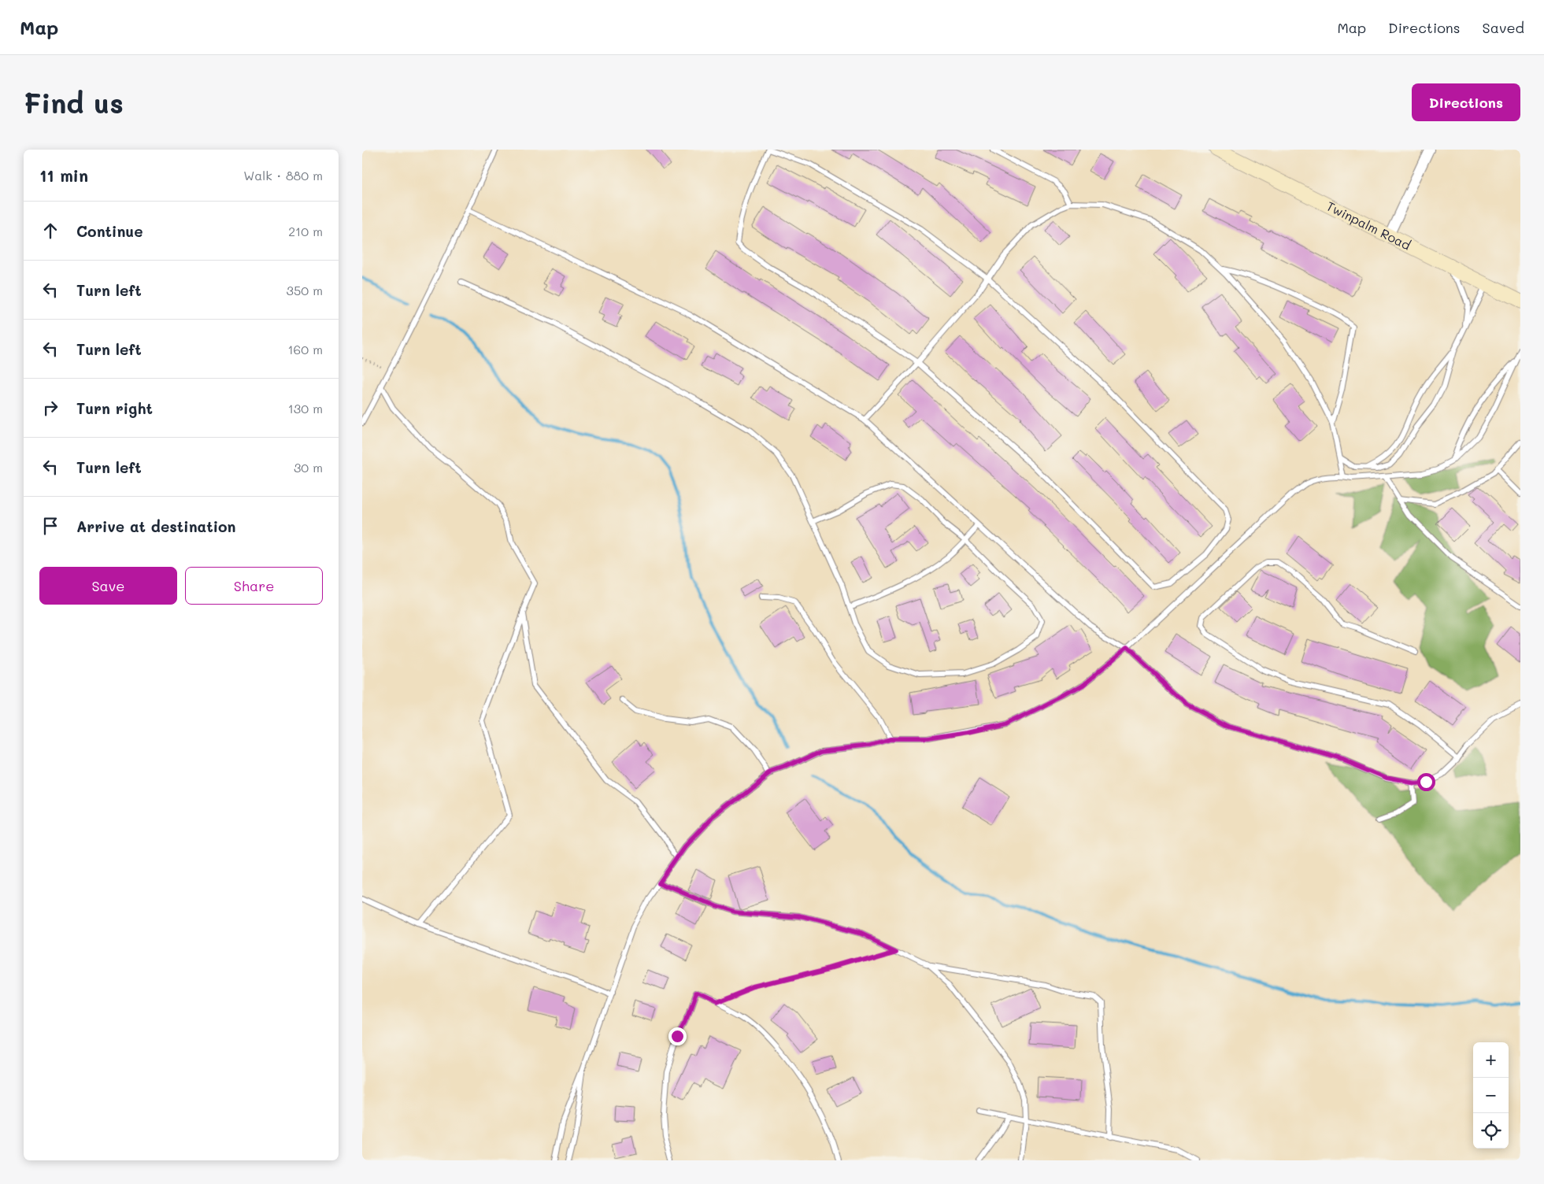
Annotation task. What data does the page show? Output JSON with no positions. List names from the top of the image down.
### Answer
{
  "streets": {
    "main road": ["Twinpalm Road"]
  },
  "page": {
    "header": "Map",
    "nav": ["Map", "Directions", "Saved"],
    "buttons": [
      "Directions",
      ["Save", "Share"]
    ],
    "title": "Find us",
    "heading": ["11 min", "Walk · 880 m"],
    "list": [
      ["Continue", "210 m"],
      ["Turn left", "350 m"],
      ["Turn left", "160 m"],
      ["Turn right", "130 m"],
      ["Turn left", "30 m"],
      "Arrive at destination"
    ],
    "map_buttons": ["+", "−"]
  }
}
